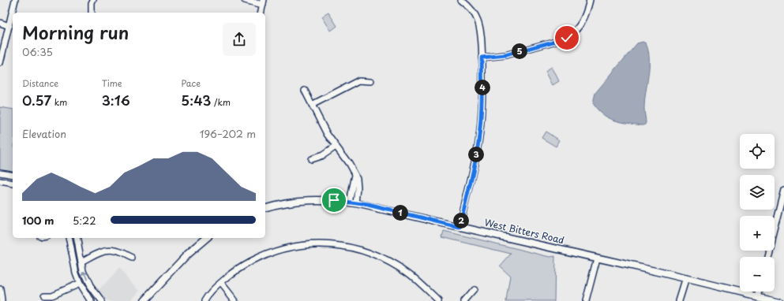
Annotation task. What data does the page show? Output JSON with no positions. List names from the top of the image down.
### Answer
{
  "streets": {
    "main road": ["West Bitters Road"]
  },
  "page": {
    "heading": ["Morning run", "06:35"],
    "pins": [
      "5",
      "4",
      "3",
      "1",
      "2"
    ],
    "stats": [
      ["Distance", "0.57 km"],
      ["Time", "3:16"],
      ["Pace", "5:43 /km"]
    ],
    "chart": ["Elevation", "196–202 m"],
    "map_buttons": ["+", "−"],
    "list": [
      {
        "name": "100 m",
        "note": "5:22"
      }
    ]
  }
}
